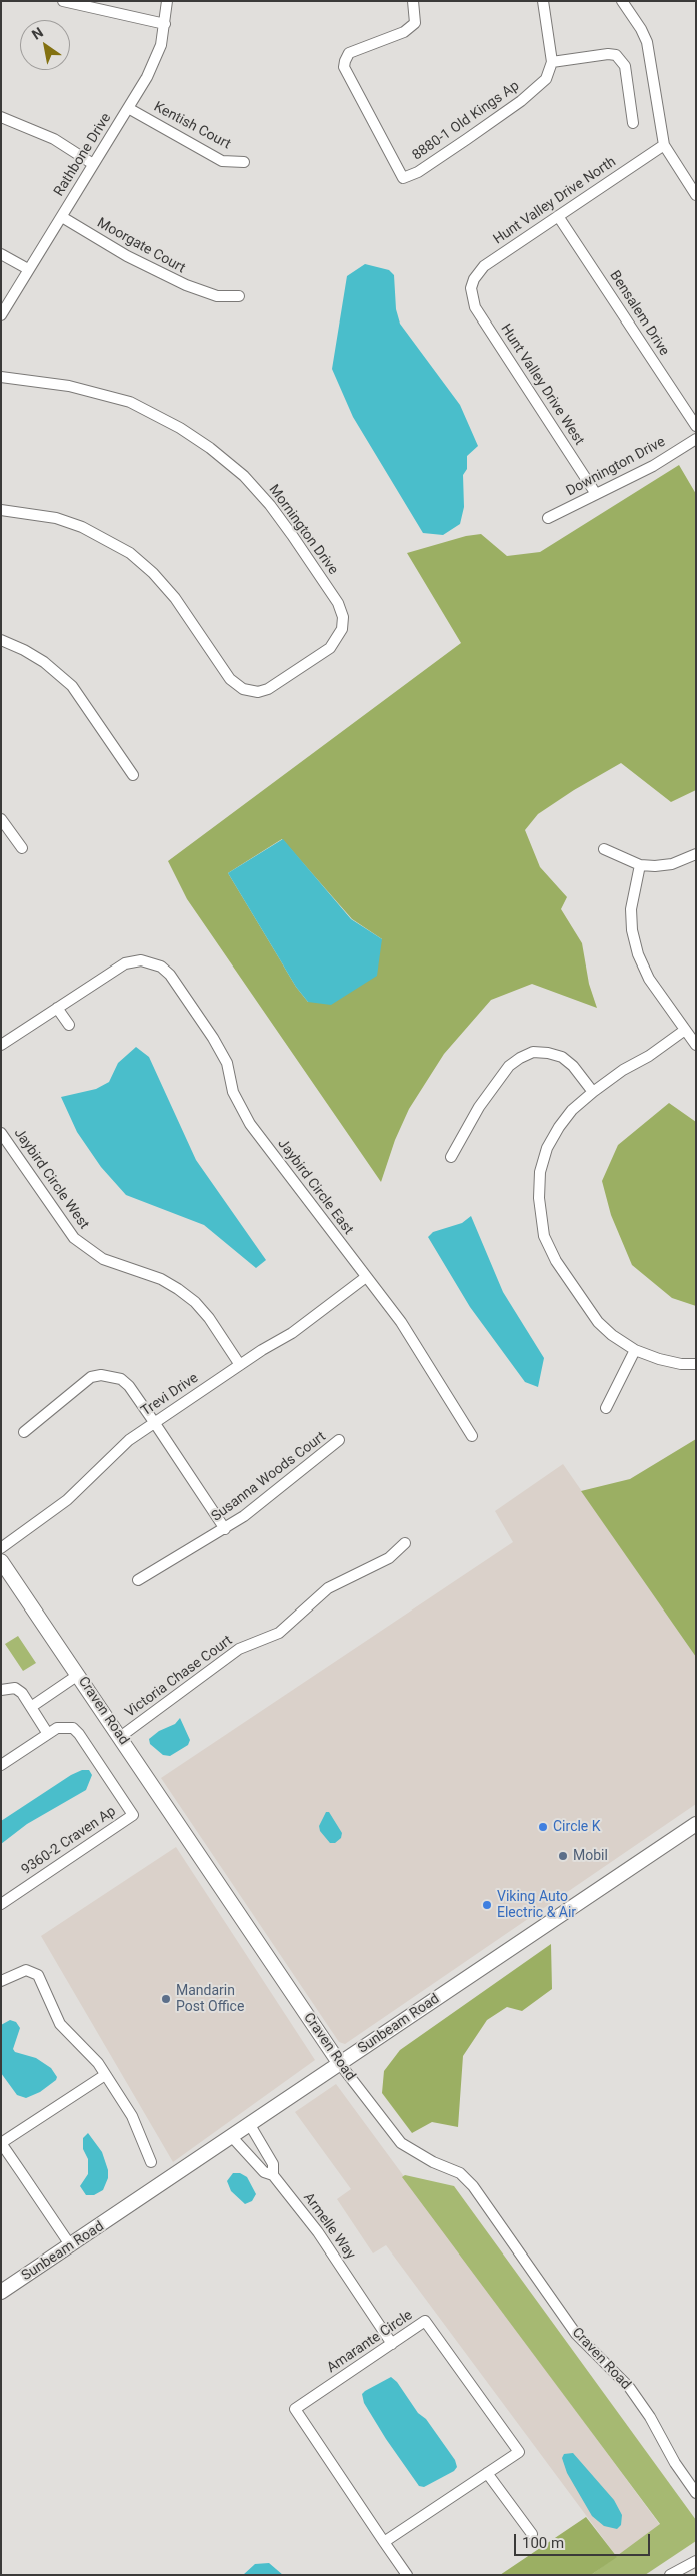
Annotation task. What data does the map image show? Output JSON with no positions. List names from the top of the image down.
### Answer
{
  "streets": {
    "street": [
      "8880-1 Old Kings Ap",
      "Kentish Court",
      "Rathbone Drive",
      "Hunt Valley Drive North",
      "Moorgate Court",
      "Bensalem Drive",
      "Hunt Valley Drive West",
      "Downington Drive",
      "Mornington Drive",
      "Jaybird Circle West",
      "Jaybird Circle East",
      "Trevi Drive",
      "Susanna Woods Court",
      "Victoria Chase Court",
      "Craven Road",
      "9360-2 Craven Ap",
      "Sunbeam Road",
      "Armelle Way",
      "Amarante Circle"
    ]
  },
  "crossings": [
    ["Kentish Court", "Rathbone Drive"],
    ["Rathbone Drive", "Moorgate Court"],
    ["Hunt Valley Drive North", "Bensalem Drive"],
    ["Hunt Valley Drive North", "Hunt Valley Drive West"],
    ["Hunt Valley Drive West", "Downington Drive"],
    ["Jaybird Circle West", "Trevi Drive"],
    ["Jaybird Circle East", "Trevi Drive"],
    ["Victoria Chase Court", "Craven Road"],
    ["Craven Road", "Sunbeam Road"],
    ["Sunbeam Road", "Armelle Way"],
    ["Armelle Way", "Amarante Circle"]
  ],
  "places": [
    "Circle K",
    "Mobil",
    "Viking Auto Electric & Air",
    "Mandarin Post Office"
  ],
  "scale_bar": "100 m",
  "north": "top left"
}
